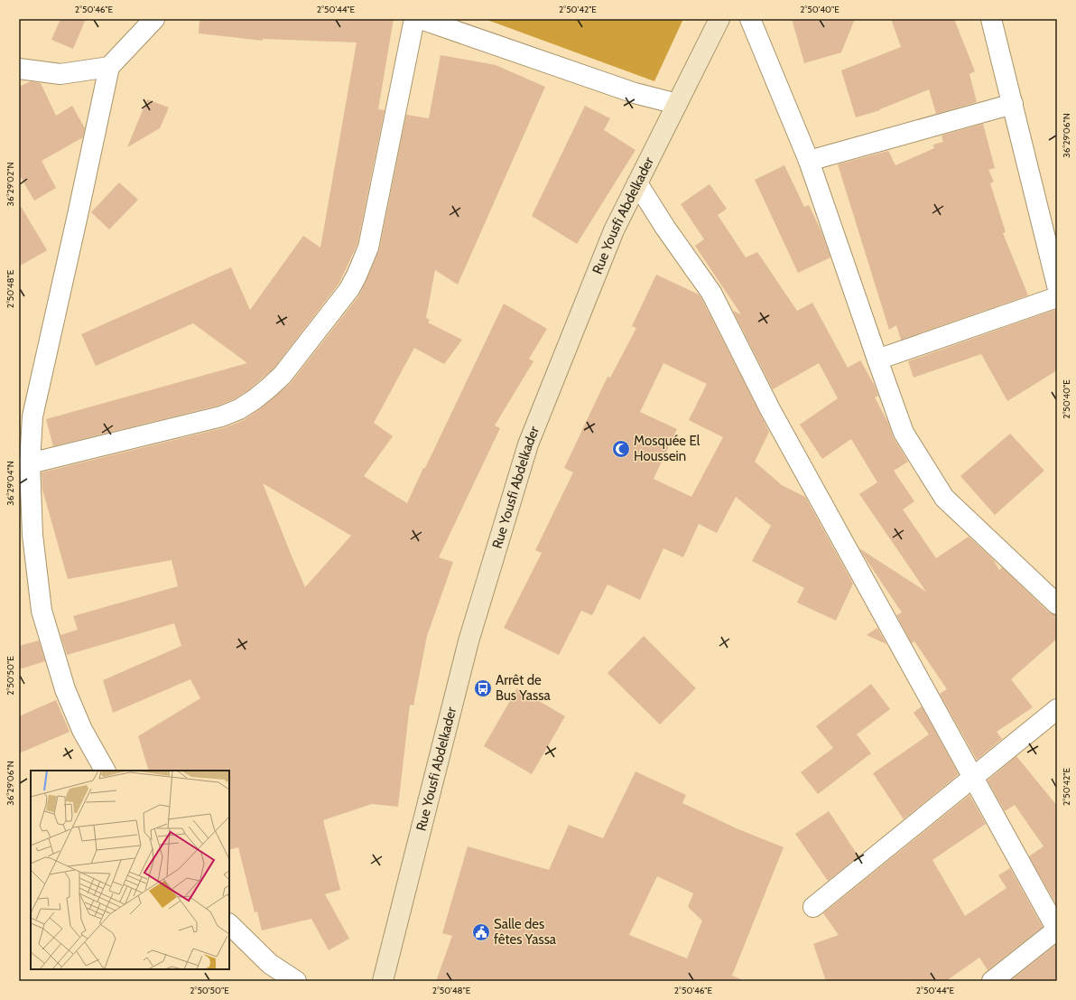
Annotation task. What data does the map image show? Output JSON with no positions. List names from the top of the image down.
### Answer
{
  "streets": {
    "main road": ["Rue Yousfi Abdelkader"]
  },
  "places": {
    "mosque": ["Mosquée El Houssein"],
    "bus stop": ["Arrêt de Bus Yassa"],
    "public building": ["Salle des fêtes Yassa"]
  },
  "coordinates": [
    "2°50'46\"E",
    "2°50'44\"E",
    "2°50'42\"E",
    "2°50'40\"E",
    "36°29'06\"N",
    "36°29'02\"N",
    "2°50'48\"E",
    "36°29'04\"N",
    "2°50'50\"E"
  ]
}
